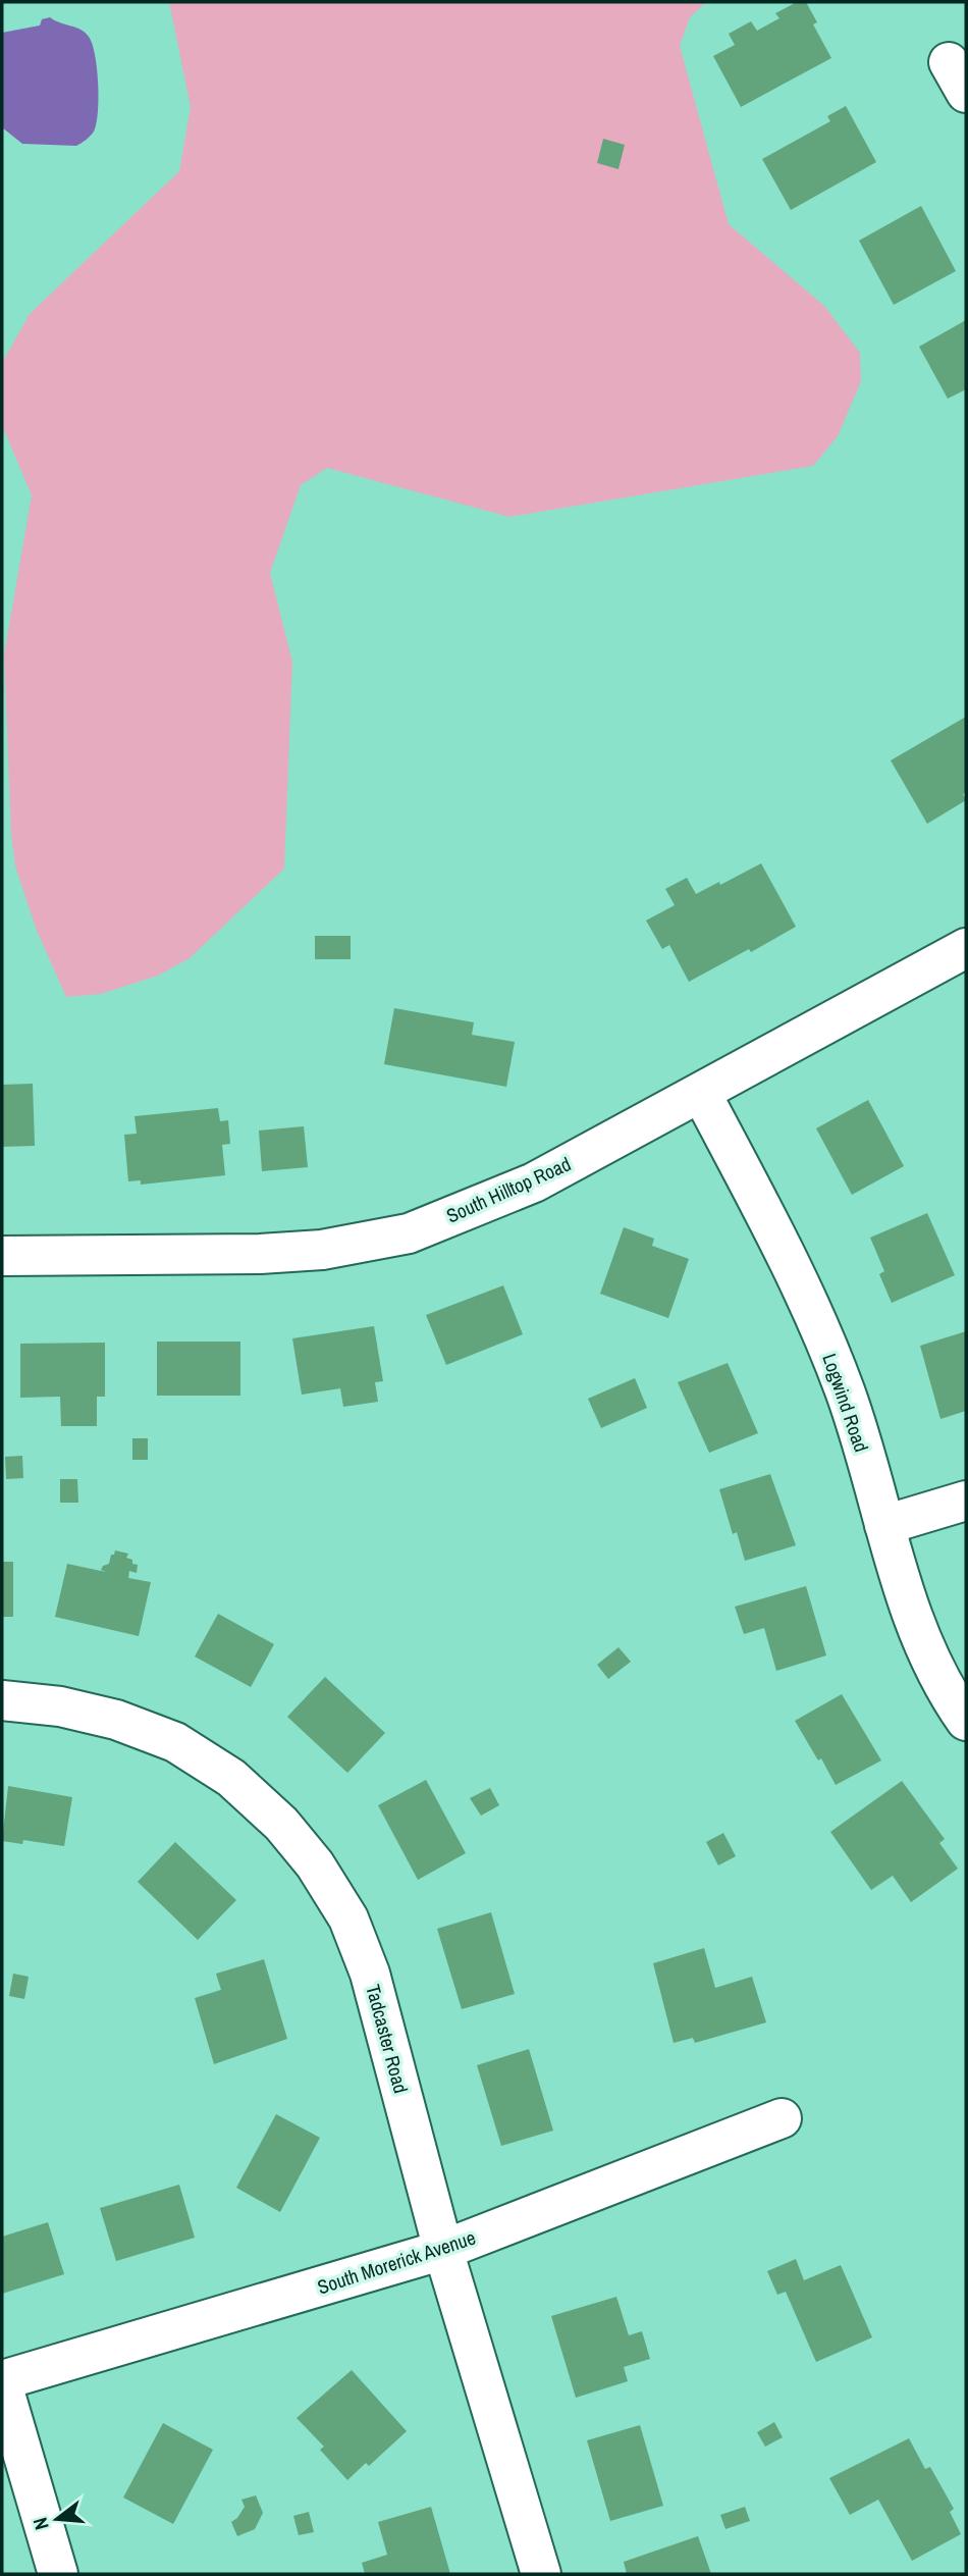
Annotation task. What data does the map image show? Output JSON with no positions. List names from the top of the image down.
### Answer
{
  "streets": {
    "street": [
      "South Hilltop Road",
      "Logwind Road",
      "Tadcaster Road",
      "South Morerick Avenue"
    ]
  },
  "crossings": [
    ["South Hilltop Road", "Logwind Road"],
    ["Tadcaster Road", "South Morerick Avenue"]
  ],
  "north": "left"
}
